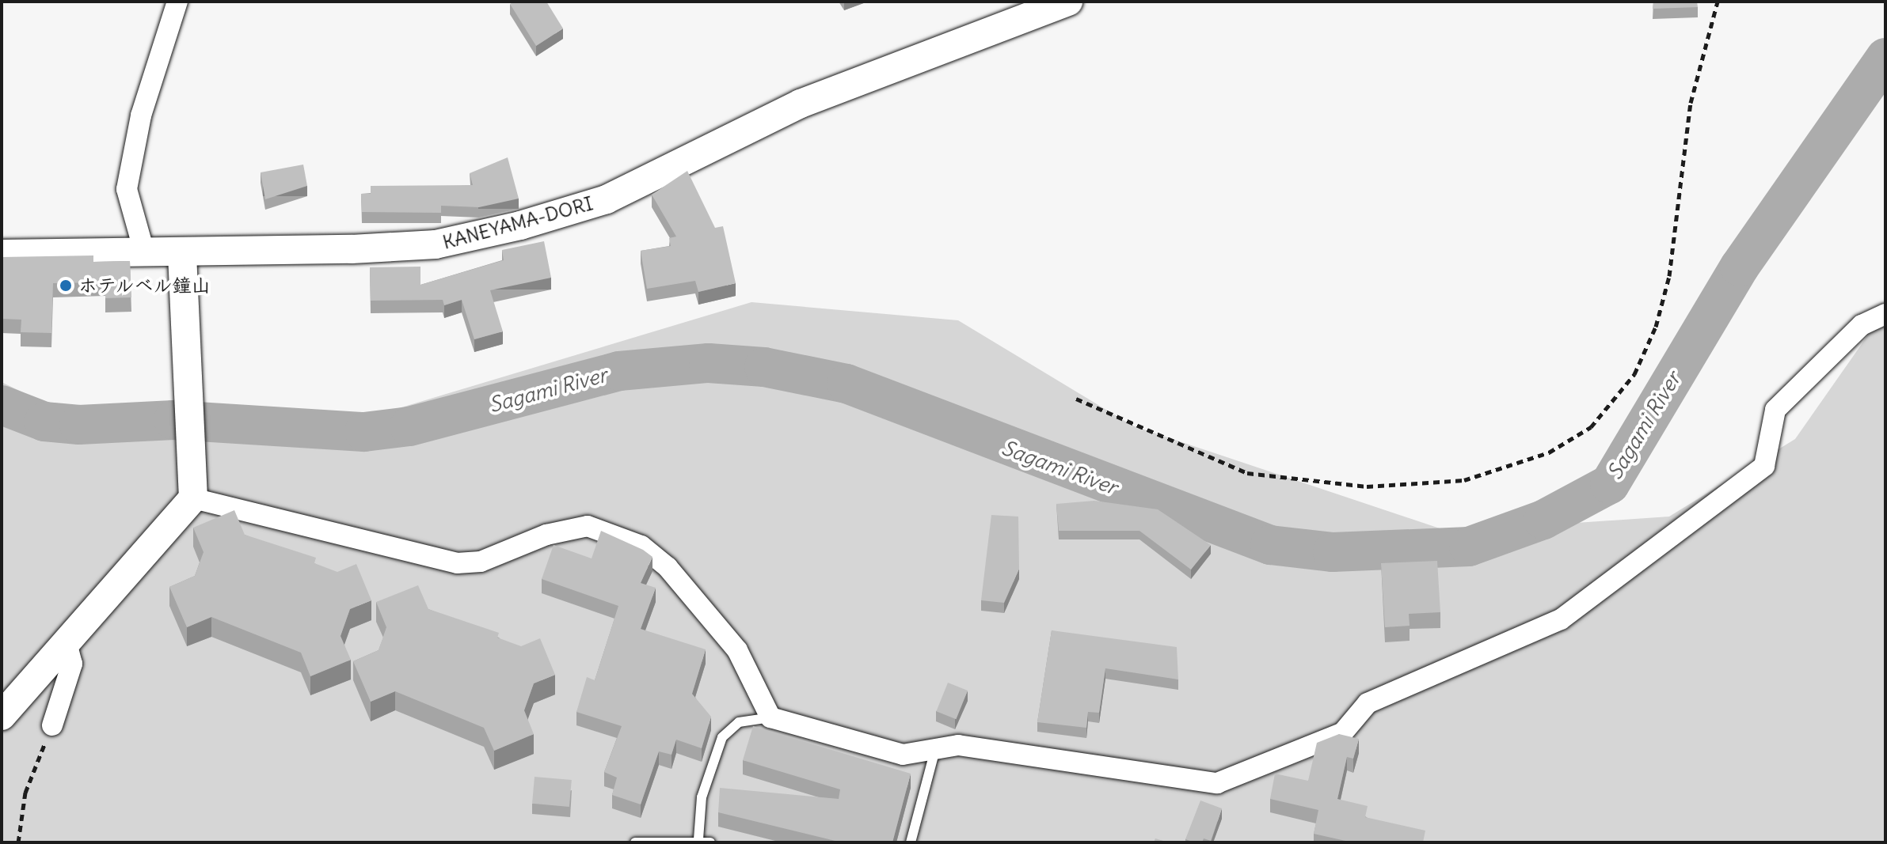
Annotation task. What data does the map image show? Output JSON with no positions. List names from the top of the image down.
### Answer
{
  "streets": {
    "street": ["KANEYAMA-DORI"]
  },
  "water": ["Sagami River"],
  "places": ["ホテルベル鐘山"]
}
